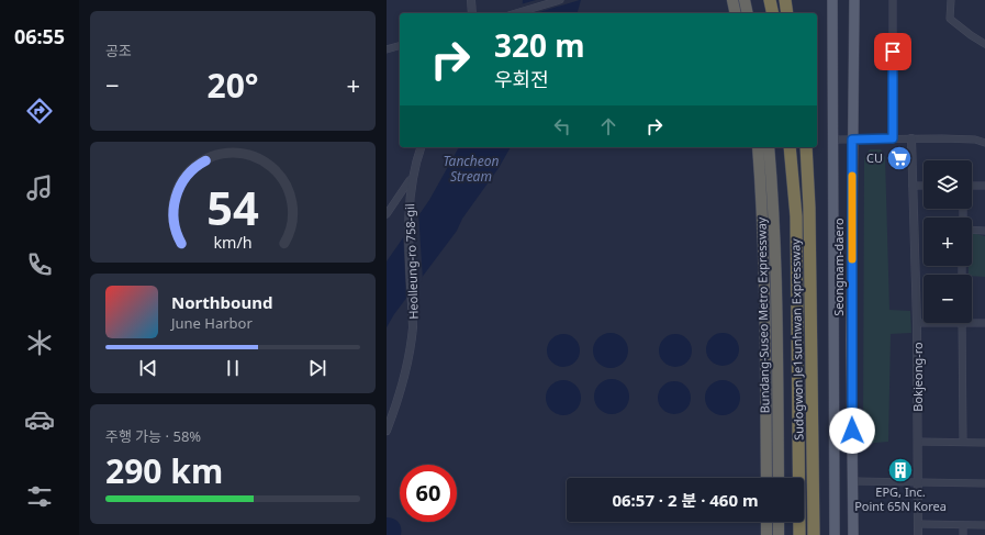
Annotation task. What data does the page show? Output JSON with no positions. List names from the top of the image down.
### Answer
{
  "streets": {
    "highway": ["Bundang-Suseo Metro Expressway", "Sudogwon Je1sunhwan Expressway"],
    "main road": ["Seongnam-daero"],
    "street": ["Heolleung-ro 758-gil", "Bokjeong-ro"]
  },
  "water": ["Tancheon Stream"],
  "places": {
    "supermarket": ["CU"],
    "building": ["EPG, Inc. Point 65N Korea"]
  },
  "page": {
    "tabs": "06:55",
    "tile": [
      "공조",
      ["주행 가능 · 58%", "290 km"]
    ],
    "turn": ["320 m", "우회전"],
    "heat": ["−", "20°", "+"],
    "map_buttons": ["+", "−"],
    "song": ["Northbound", "June Harbor"],
    "limit": "60",
    "trip": "06:57 · 2 분 · 460 m",
    "gauge": ["54", "km/h"]
  }
}
